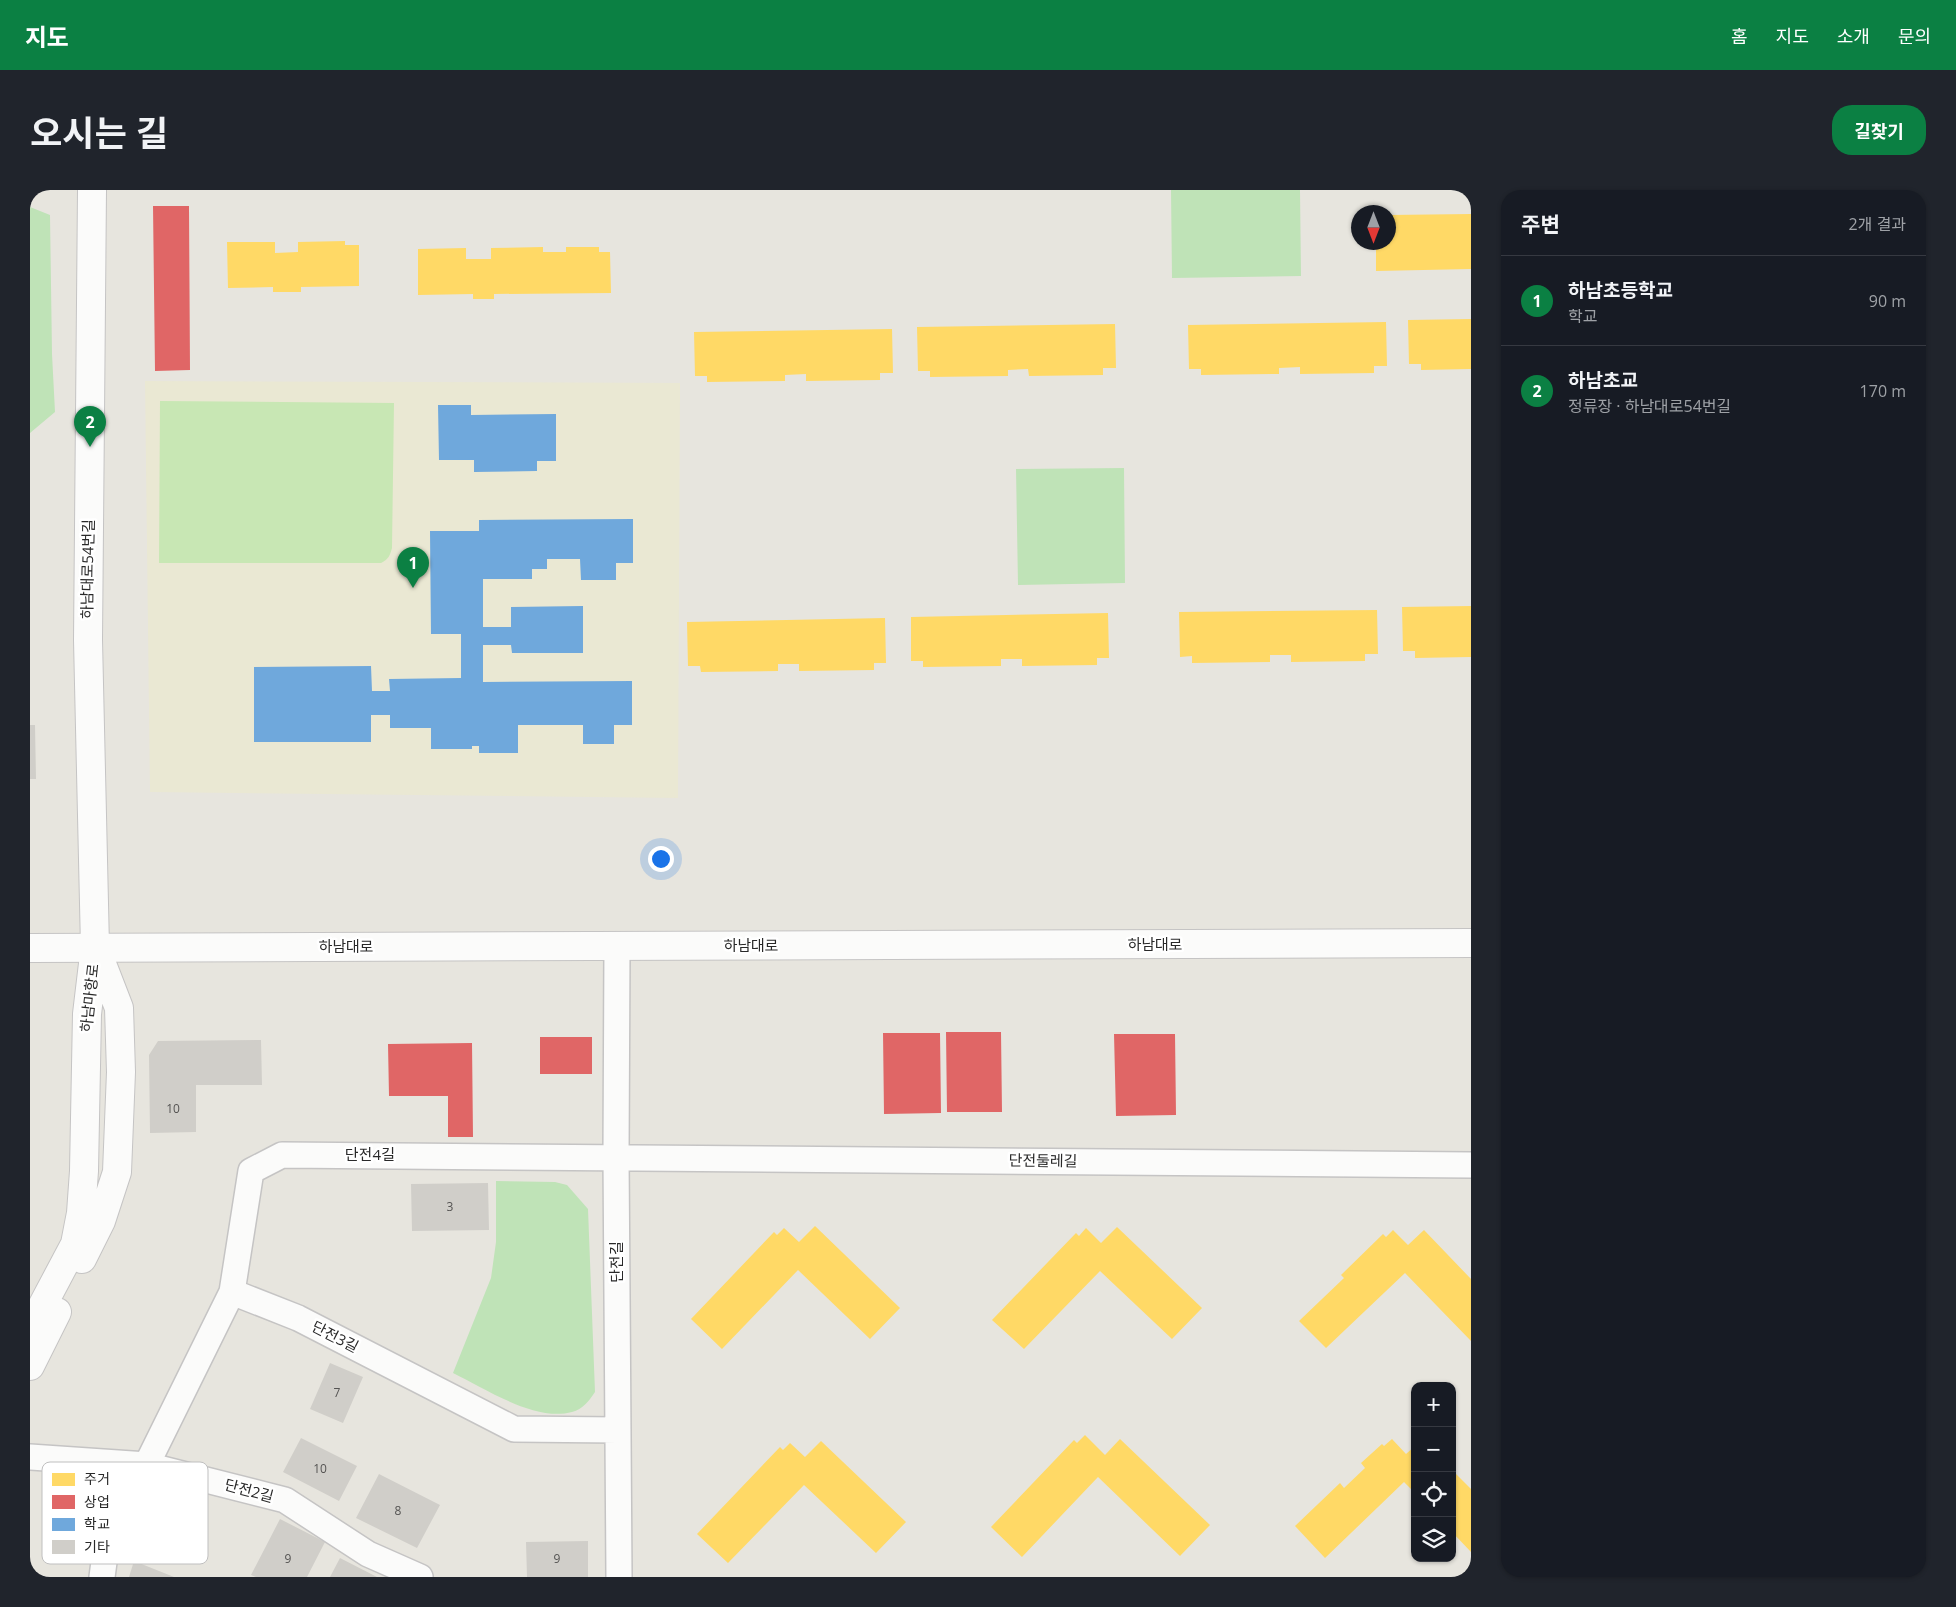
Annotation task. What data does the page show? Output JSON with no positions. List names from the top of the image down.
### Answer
{
  "streets": {
    "street": [
      "하남대로54번길",
      "하남대로",
      "하남마항로",
      "단전4길",
      "단전둘레길",
      "단전길",
      "단전3길",
      "단전2길"
    ]
  },
  "crossings": [
    ["하남대로54번길", "하남대로"],
    ["하남대로54번길", "하남마항로"],
    ["하남대로", "하남마항로"],
    ["하남대로", "단전길"],
    ["단전4길", "단전둘레길"],
    ["단전4길", "단전길"],
    ["단전4길", "단전3길"],
    ["단전둘레길", "단전길"],
    ["단전길", "단전3길"]
  ],
  "house_numbers": [
    "10",
    "3",
    "7",
    "10",
    "8",
    "9",
    "9"
  ],
  "legend": [
    "주거",
    "상업",
    "학교",
    "기타"
  ],
  "north": "bottom",
  "page": {
    "header": "지도",
    "nav": [
      "홈",
      "지도",
      "소개",
      "문의"
    ],
    "title": "오시는 길",
    "buttons": "길찾기",
    "heading": ["주변", "2개 결과"],
    "list": [
      {
        "mark": "1",
        "name": "하남초등학교",
        "note": "학교",
        "value": "90 m"
      },
      {
        "mark": "2",
        "name": "하남초교",
        "note": "정류장 · 하남대로54번길",
        "value": "170 m"
      }
    ],
    "pins": ["2", "1"],
    "map_buttons": ["+", "−"]
  }
}
